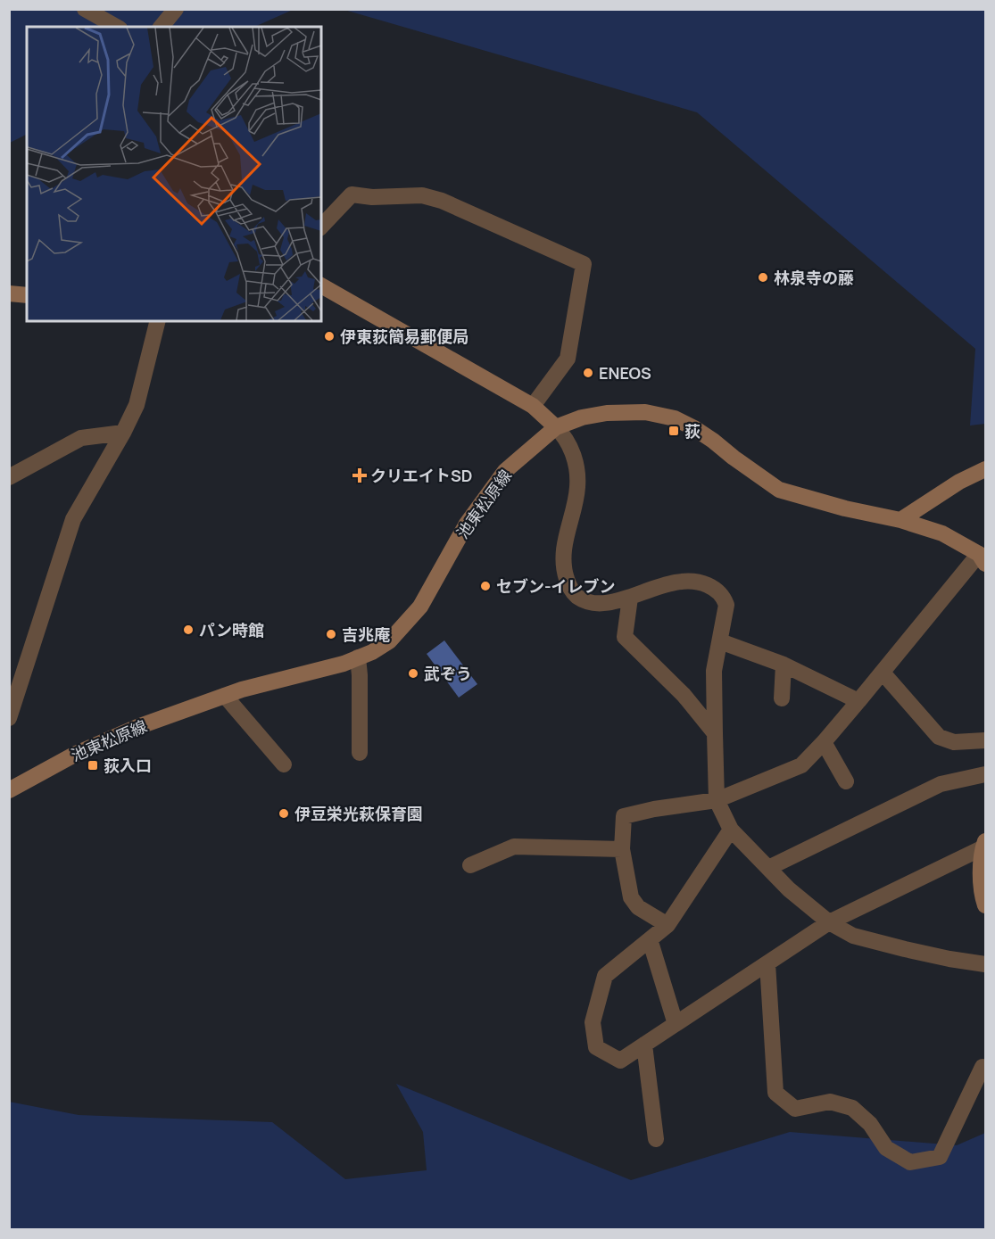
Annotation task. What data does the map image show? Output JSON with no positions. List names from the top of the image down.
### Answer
{
  "streets": {
    "main road": ["池東松原線"]
  },
  "places": {
    "other": [
      "林泉寺の藤",
      "伊東荻簡易郵便局",
      "ENEOS",
      "セブン-イレブン",
      "パン時館",
      "吉兆庵",
      "武ぞう",
      "伊豆栄光萩保育園"
    ],
    "transit": ["荻", "荻入口"],
    "health": ["クリエイトSD"]
  }
}
